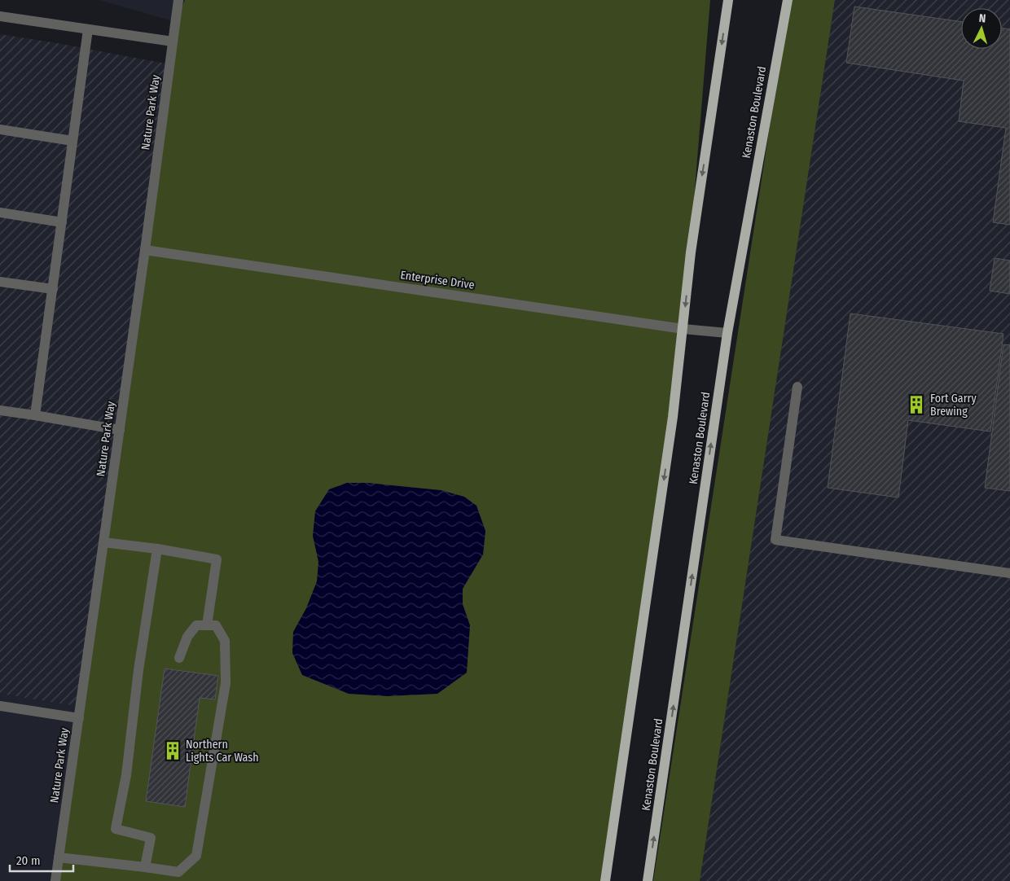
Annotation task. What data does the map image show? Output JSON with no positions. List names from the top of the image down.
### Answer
{
  "streets": {
    "main road": ["Kenaston Boulevard"],
    "street": ["Nature Park Way", "Enterprise Drive"]
  },
  "crossings": [
    ["Nature Park Way", "Enterprise Drive"],
    ["Kenaston Boulevard", "Enterprise Drive"]
  ],
  "places": {
    "building": ["Fort Garry Brewing", "Northern Lights Car Wash"]
  },
  "scale_bar": "20 m",
  "north": "top"
}
